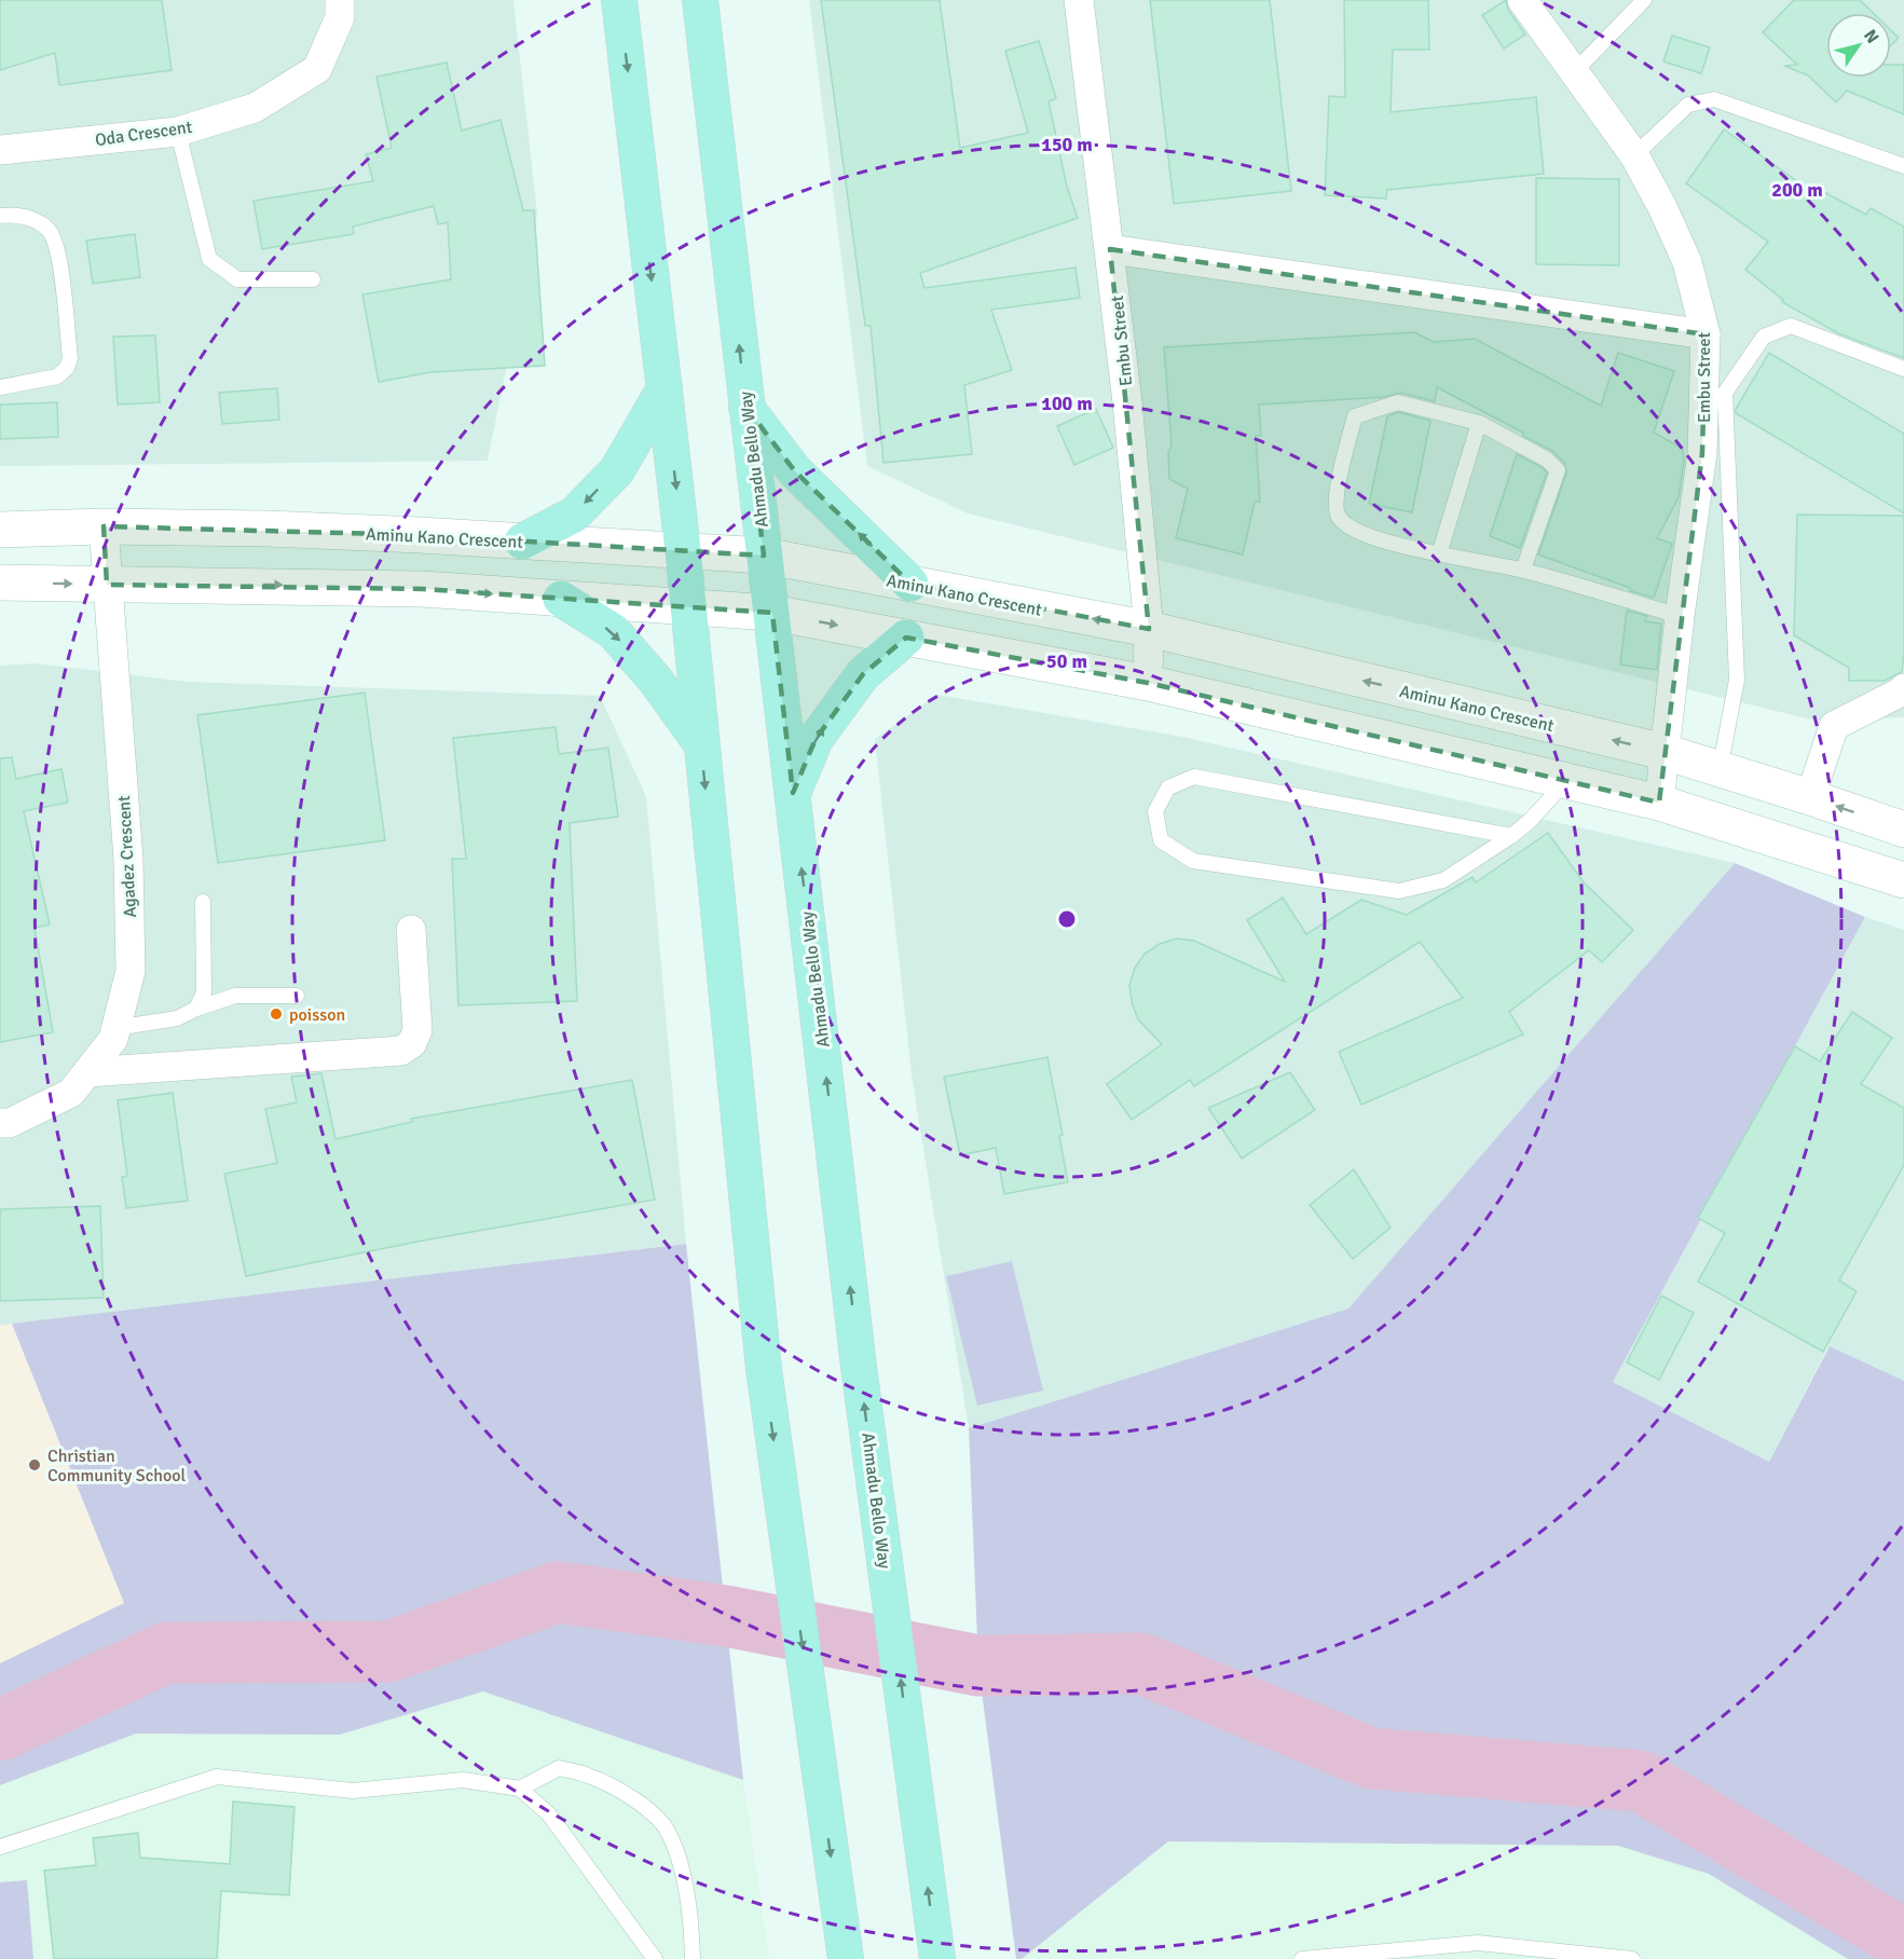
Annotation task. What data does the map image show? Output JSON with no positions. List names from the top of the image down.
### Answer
{
  "streets": {
    "main road": ["Ahmadu Bello Way"],
    "street": [
      "Oda Crescent",
      "Embu Street",
      "Aminu Kano Crescent",
      "Agadez Crescent"
    ]
  },
  "crossings": [
    ["Embu Street", "Aminu Kano Crescent"],
    ["Ahmadu Bello Way", "Aminu Kano Crescent"],
    ["Aminu Kano Crescent", "Agadez Crescent"]
  ],
  "places": ["poisson", "Christian Community School"],
  "north": "top right",
  "rings": [
    "150 m",
    "200 m",
    "100 m",
    "50 m"
  ]
}
